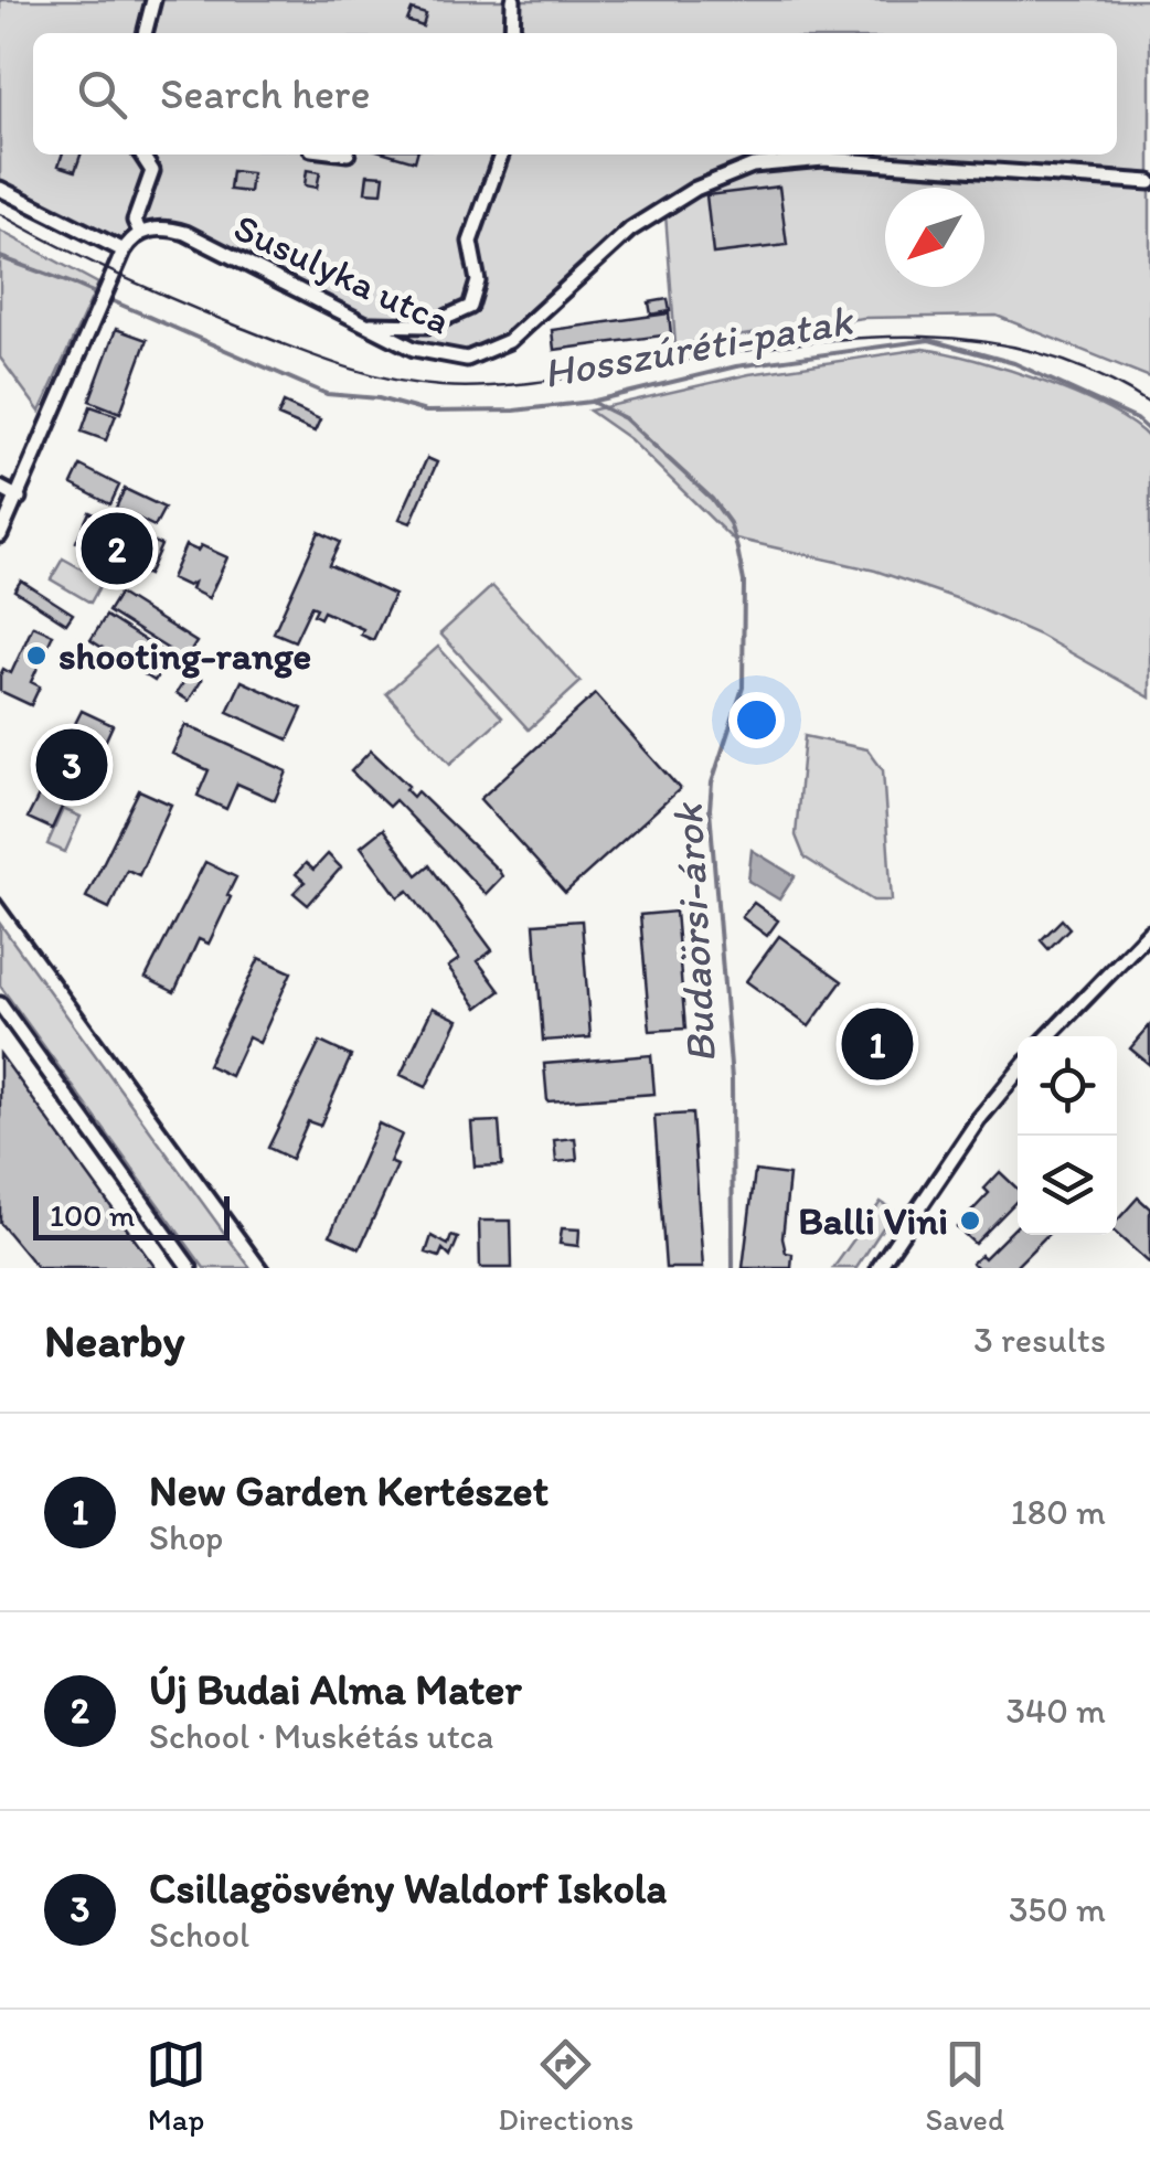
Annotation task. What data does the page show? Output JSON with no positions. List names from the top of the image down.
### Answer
{
  "streets": {
    "street": ["Susulyka utca"]
  },
  "water": ["Hosszúréti-patak", "Budaörsi-árok"],
  "places": ["shooting-range", "Balli Vini"],
  "scale_bar": "100 m",
  "north": "bottom left",
  "page": {
    "search": "Search here",
    "pins": ["2", "3", "1"],
    "scale": "100 m",
    "heading": ["Nearby", "3 results"],
    "list": [
      {
        "mark": "1",
        "name": "New Garden Kertészet",
        "note": "Shop",
        "value": "180 m"
      },
      {
        "mark": "2",
        "name": "Új Budai Alma Mater",
        "note": "School · Muskétás utca",
        "value": "340 m"
      },
      {
        "mark": "3",
        "name": "Csillagösvény Waldorf Iskola",
        "note": "School",
        "value": "350 m"
      }
    ],
    "nav": ["Map", "Directions", "Saved"]
  }
}
